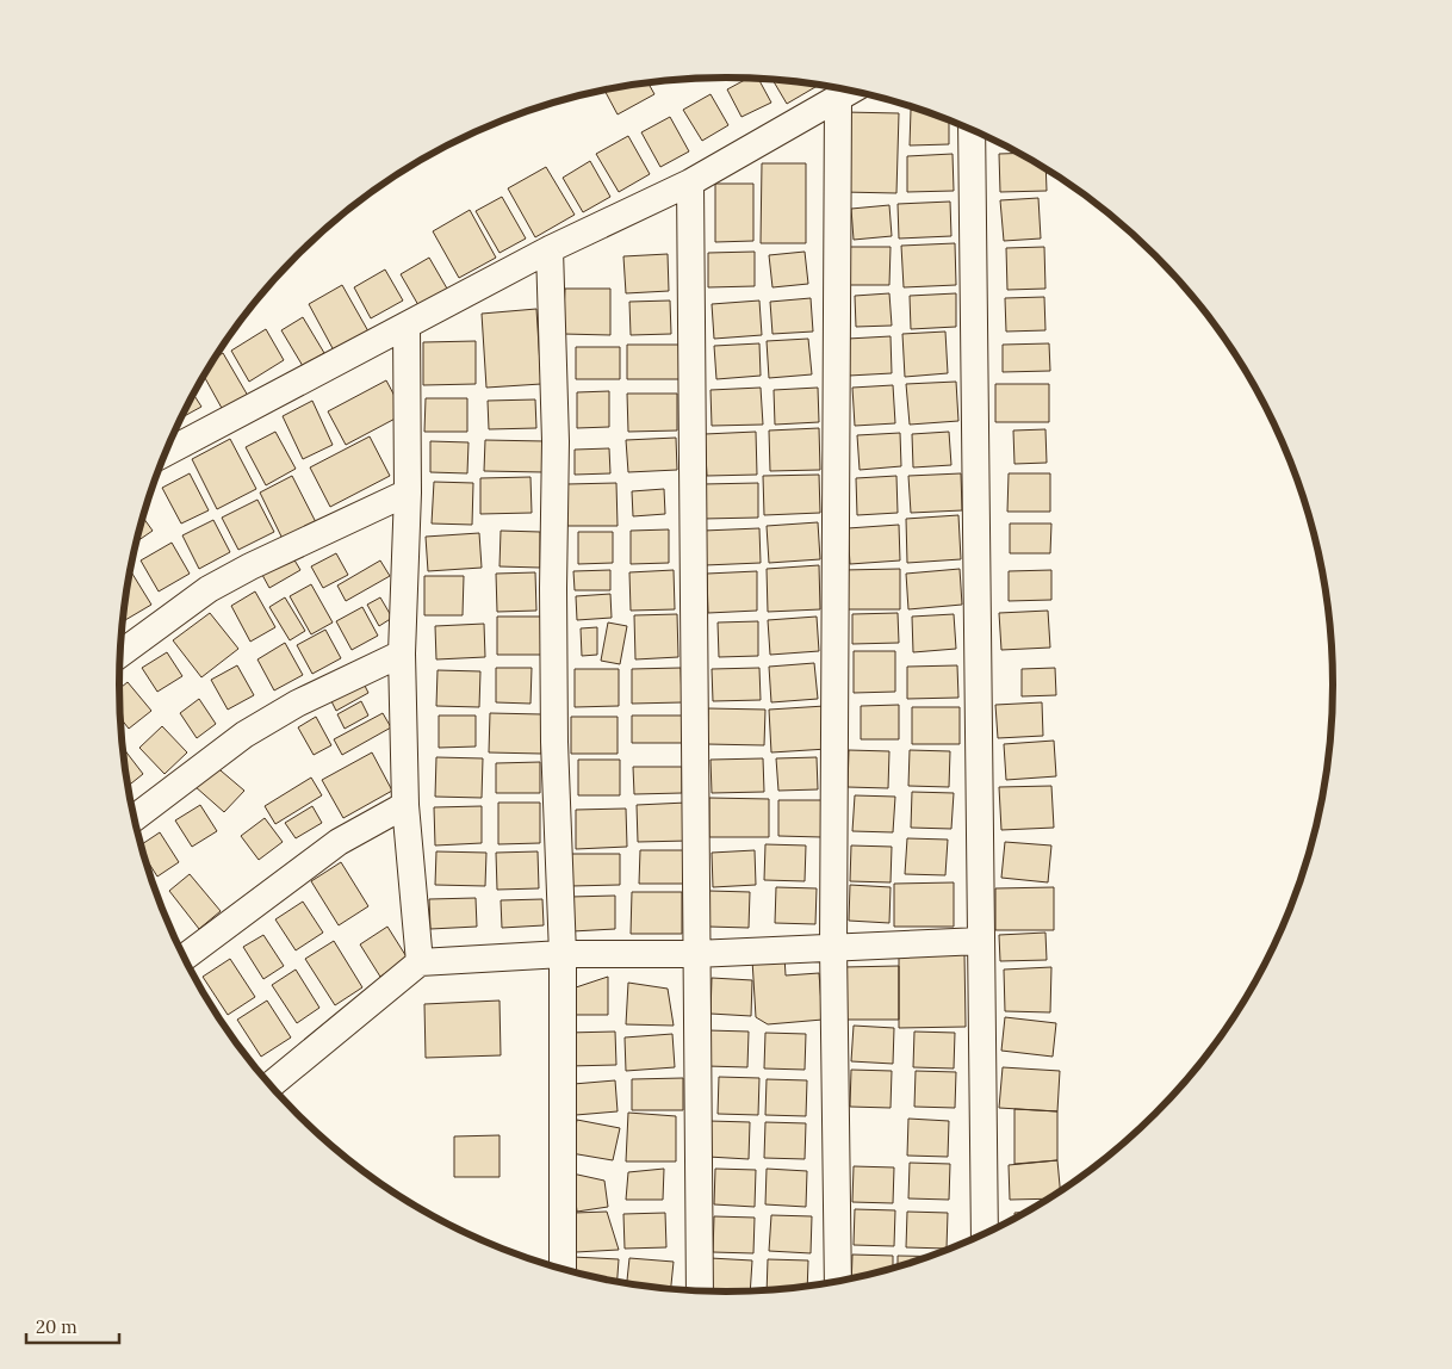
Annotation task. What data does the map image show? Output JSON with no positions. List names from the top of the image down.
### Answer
{
  "scale_bar": "20 m"
}
